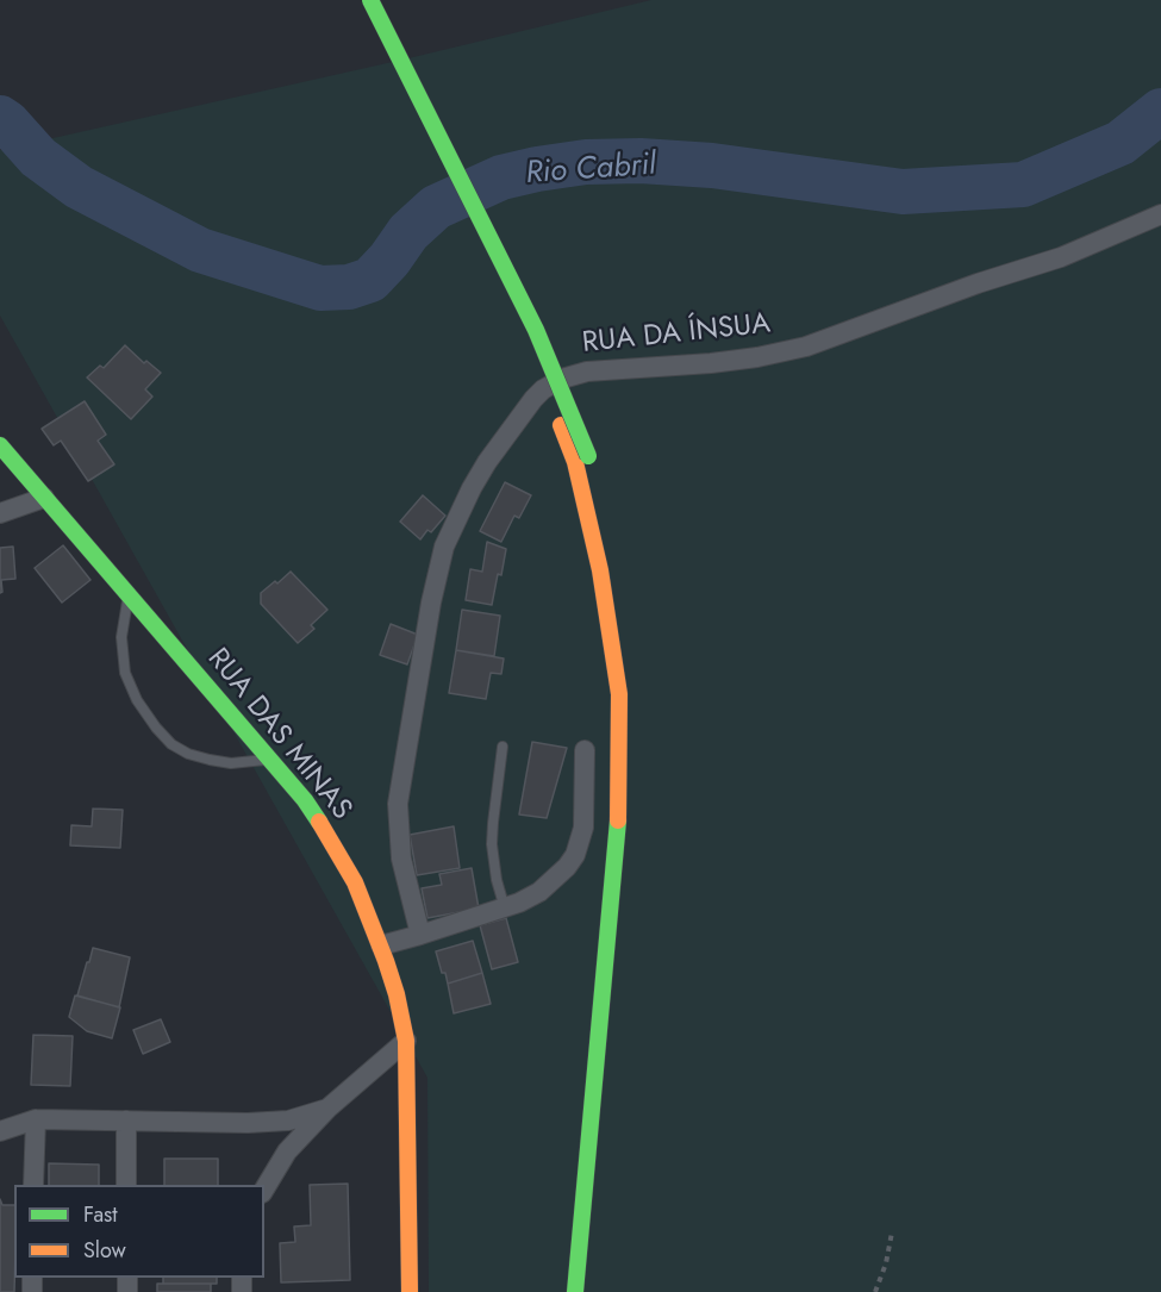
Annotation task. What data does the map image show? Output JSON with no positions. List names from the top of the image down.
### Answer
{
  "streets": {
    "main road": ["RUA DAS MINAS"],
    "street": ["RUA DA ÍNSUA"]
  },
  "water": ["Rio Cabril"],
  "legend": ["Fast", "Slow"]
}
